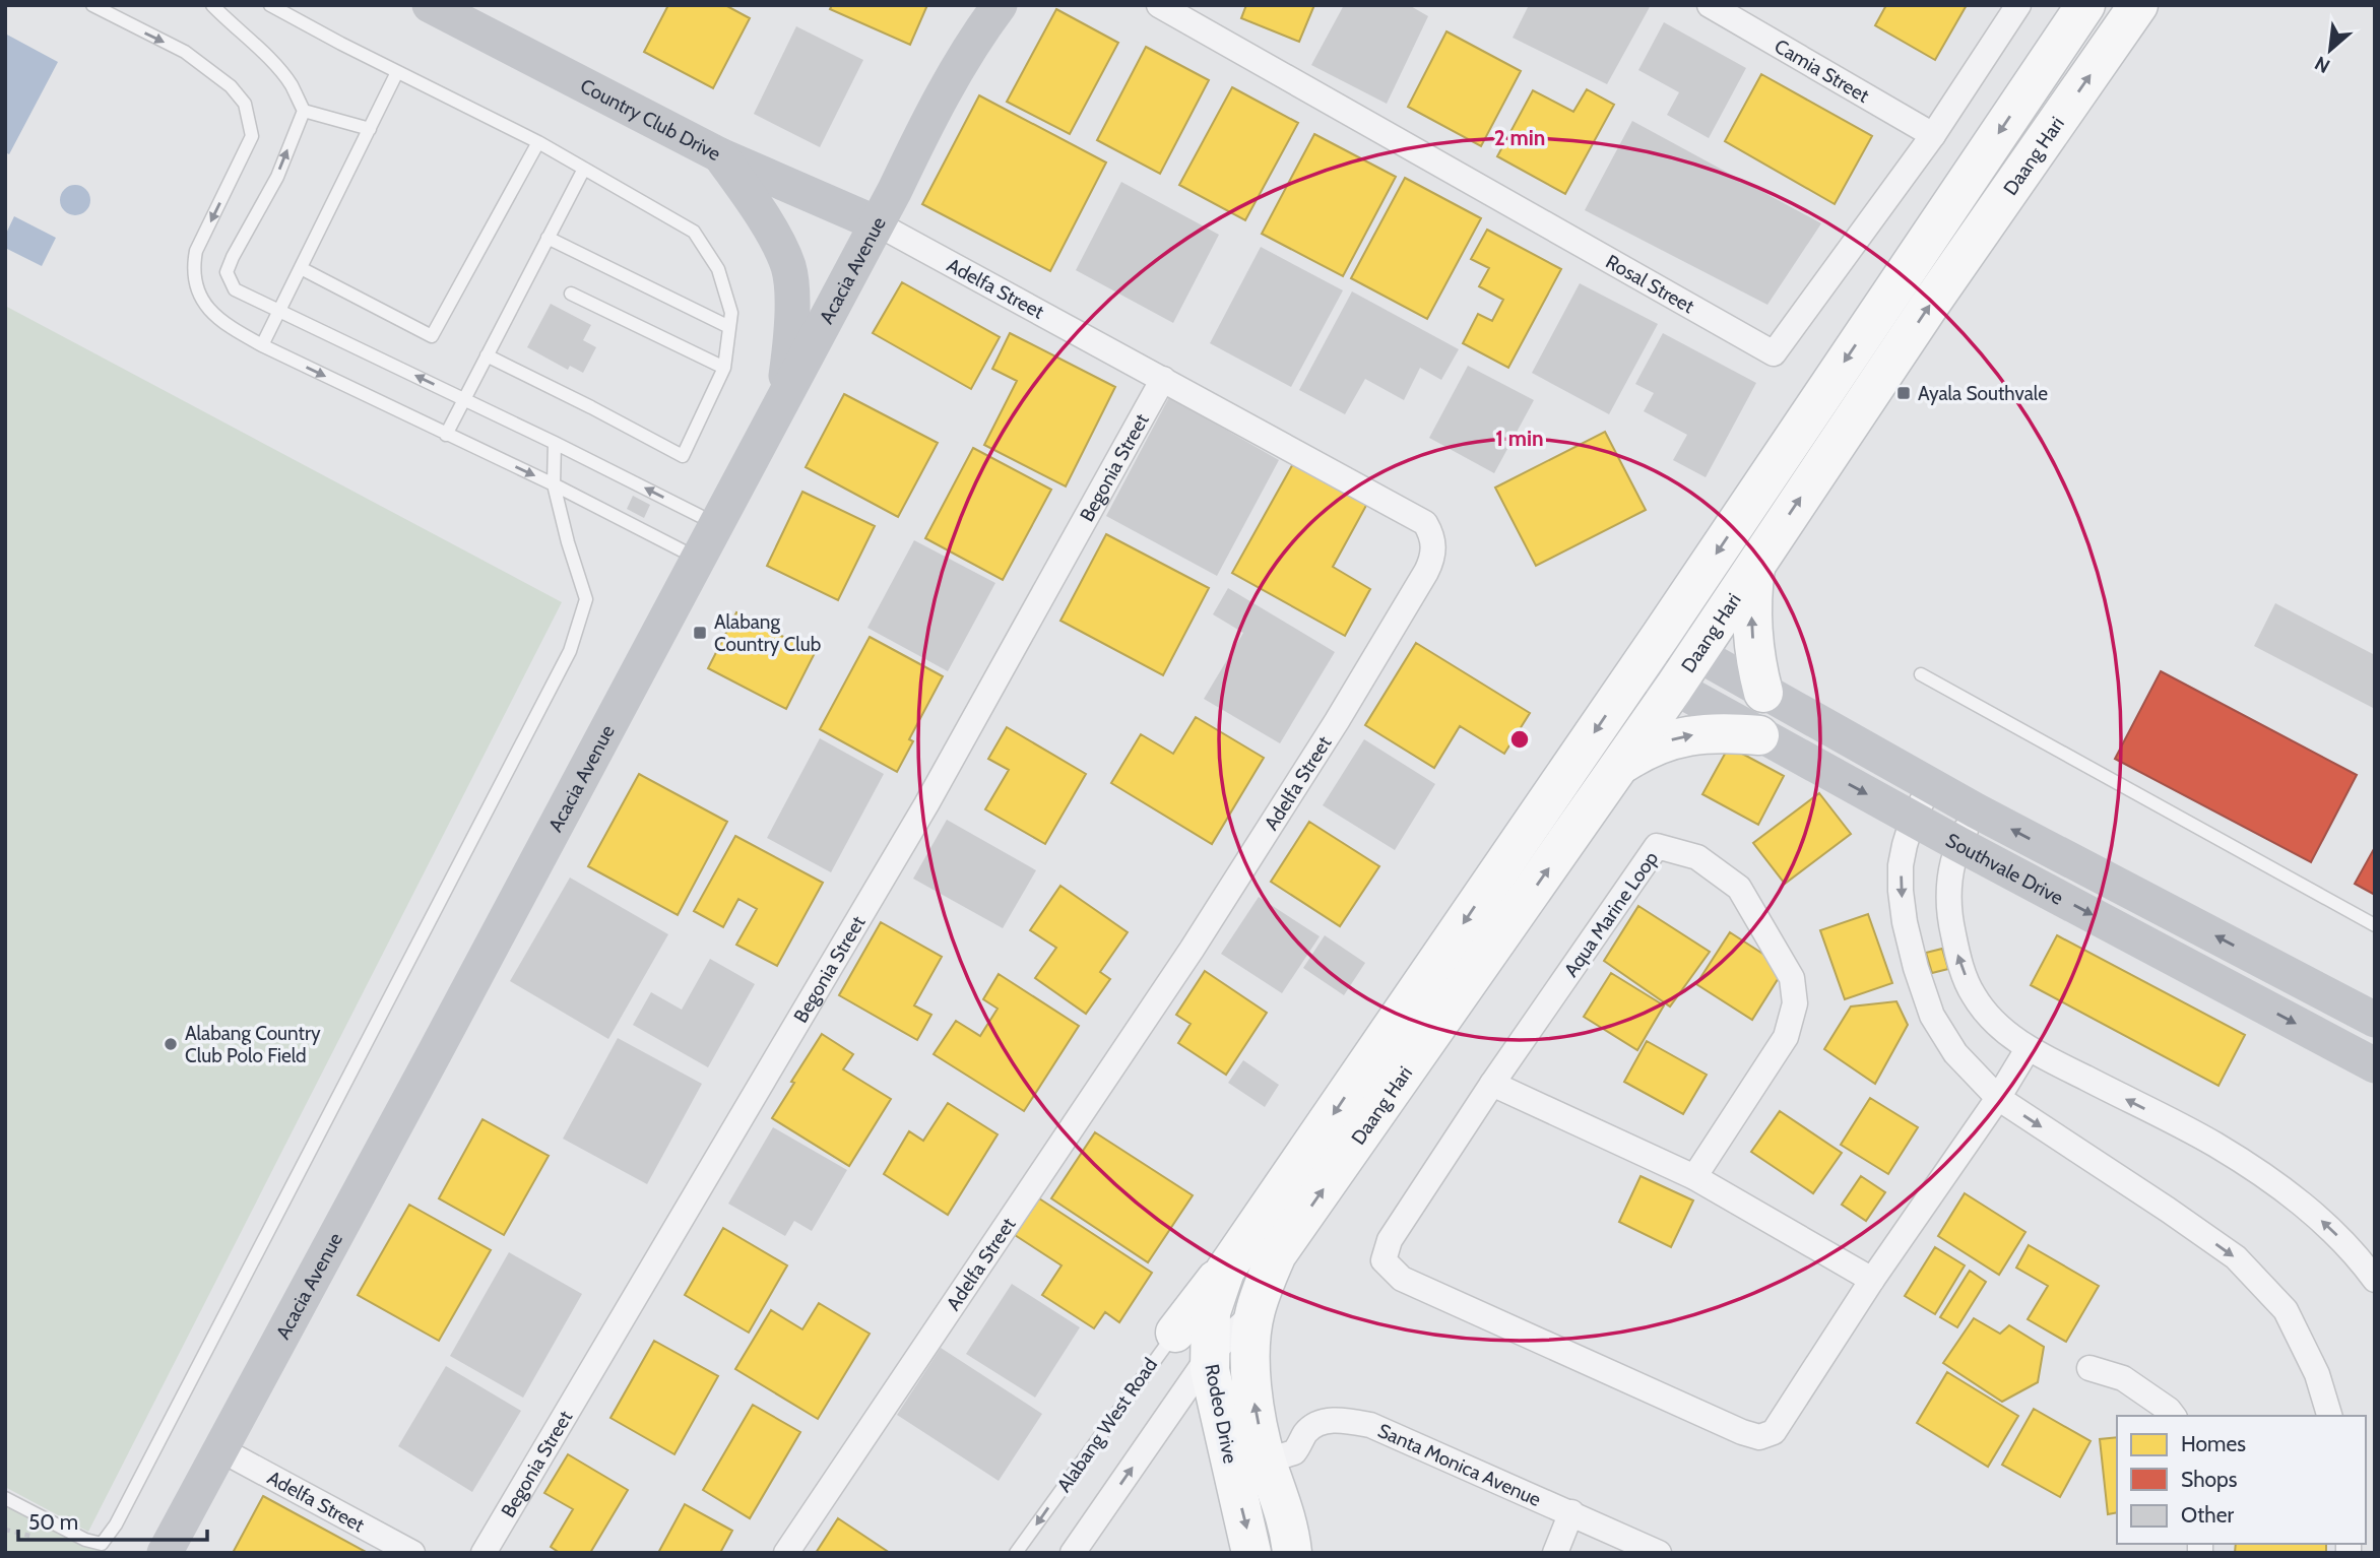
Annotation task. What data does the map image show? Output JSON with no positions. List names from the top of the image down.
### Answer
{
  "streets": {
    "main road": ["Daang Hari", "Rodeo Drive"],
    "street": [
      "Camia Street",
      "Country Club Drive",
      "Acacia Avenue",
      "Rosal Street",
      "Adelfa Street",
      "Begonia Street",
      "Southvale Drive",
      "Aqua Marine Loop",
      "Santa Monica Avenue"
    ],
    "lane": ["Alabang West Road"]
  },
  "crossings": [
    ["Camia Street", "Rosal Street"],
    ["Country Club Drive", "Acacia Avenue"],
    ["Country Club Drive", "Adelfa Street"],
    ["Daang Hari", "Southvale Drive"],
    ["Daang Hari", "Rodeo Drive"],
    ["Acacia Avenue", "Adelfa Street"],
    ["Adelfa Street", "Begonia Street"],
    ["Rodeo Drive", "Alabang West Road"],
    ["Rodeo Drive", "Santa Monica Avenue"]
  ],
  "one_way": ["Alabang West Road"],
  "places": {
    "transit": ["Ayala Southvale", "Alabang Country Club"],
    "other": ["Alabang Country Club Polo Field"]
  },
  "legend": ["Homes", "Shops", "Other"],
  "scale_bar": "50 m",
  "north": "bottom left",
  "rings": ["2 min", "1 min"]
}
